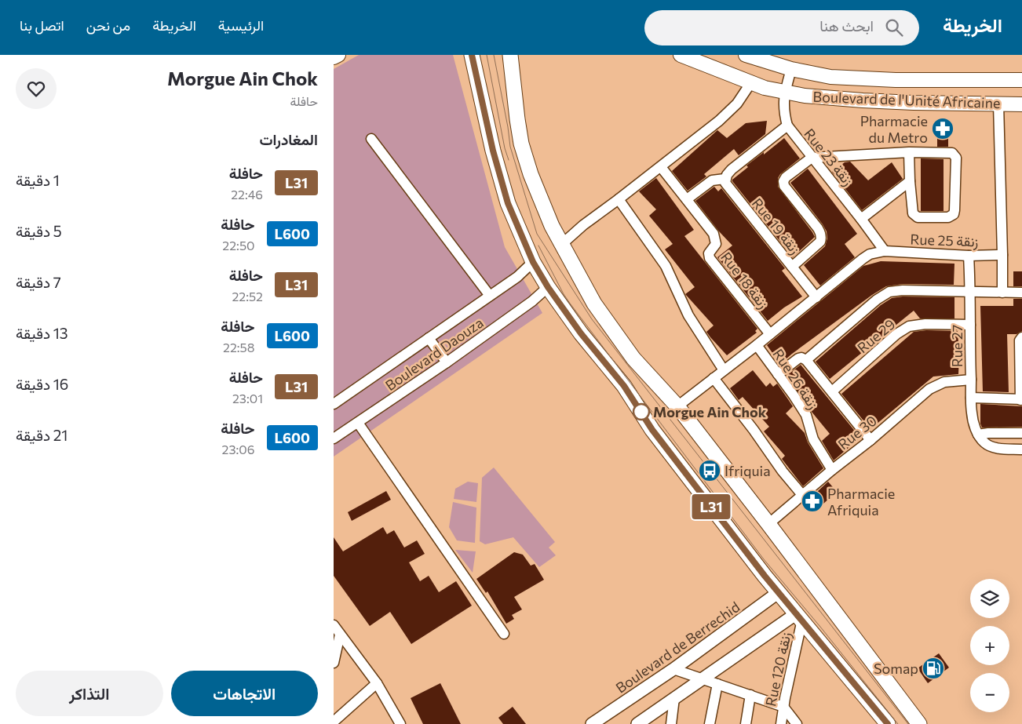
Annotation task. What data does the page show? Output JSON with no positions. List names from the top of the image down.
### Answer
{
  "streets": {
    "main road": ["Boulevard de l'Unité Africaine"],
    "street": [
      "Rue 23 زنقة",
      "Rue 19 زنقة",
      "Rue 25 زنقة",
      "Rue 18 زنقة",
      "Rue 29",
      "Rue 27",
      "Boulevard Daouza",
      "Rue 26 زنقة",
      "Rue 30",
      "Boulevard de Berrechid",
      "Rue 120 زنقة"
    ]
  },
  "crossings": [
    ["Boulevard de l'Unité Africaine", "Rue 23 زنقة"],
    ["Rue 23 زنقة", "Rue 25 زنقة"],
    ["Rue 19 زنقة", "Rue 25 زنقة"],
    ["Rue 25 زنقة", "Rue 18 زنقة"],
    ["Rue 25 زنقة", "Rue 27"],
    ["Rue 25 زنقة", "Rue 26 زنقة"],
    ["Rue 29", "Rue 27"],
    ["Rue 27", "Rue 30"],
    ["Rue 26 زنقة", "Rue 30"]
  ],
  "places": {
    "pharmacy": ["Pharmacie du Metro", "Pharmacie Afriquia"],
    "other": ["Morgue Ain Chok"],
    "bus stop": ["Ifriquia"],
    "fuel station": ["Somap"]
  },
  "lines": ["bus line L31"],
  "page": {
    "header": "الخريطة",
    "search": "ابحث هنا",
    "nav": [
      "الرئيسية",
      "الخريطة",
      "من نحن",
      "اتصل بنا"
    ],
    "on_map": "L31",
    "heading": [
      ["Morgue Ain Chok", "حافلة"],
      "المغادرات"
    ],
    "list": [
      {
        "mark": "L31",
        "name": "حافلة",
        "note": "22:46",
        "value": "1 دقيقة"
      },
      {
        "mark": "L600",
        "name": "حافلة",
        "note": "22:50",
        "value": "5 دقيقة"
      },
      {
        "mark": "L31",
        "name": "حافلة",
        "note": "22:52",
        "value": "7 دقيقة"
      },
      {
        "mark": "L600",
        "name": "حافلة",
        "note": "22:58",
        "value": "13 دقيقة"
      },
      {
        "mark": "L31",
        "name": "حافلة",
        "note": "23:01",
        "value": "16 دقيقة"
      },
      {
        "mark": "L600",
        "name": "حافلة",
        "note": "23:06",
        "value": "21 دقيقة"
      }
    ],
    "map_buttons": ["+", "−"],
    "buttons": ["الاتجاهات", "التذاكر"]
  }
}
